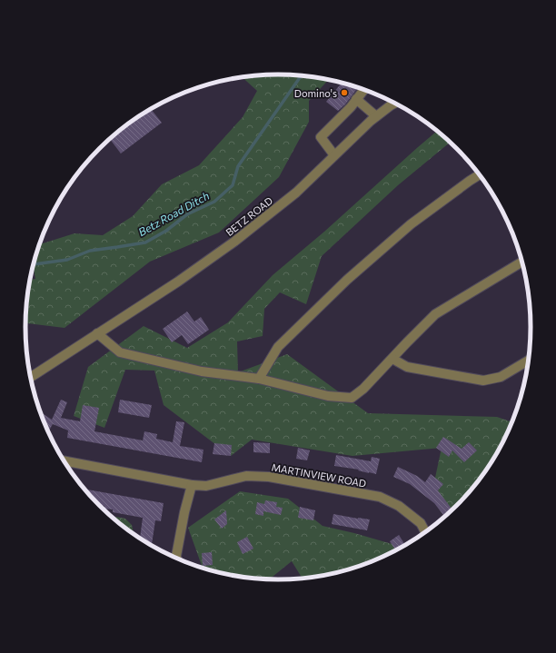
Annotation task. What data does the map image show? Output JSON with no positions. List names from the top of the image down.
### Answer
{
  "streets": {
    "street": ["BETZ ROAD", "MARTINVIEW ROAD"]
  },
  "water": ["Betz Road Ditch"],
  "places": ["Domino's"]
}
